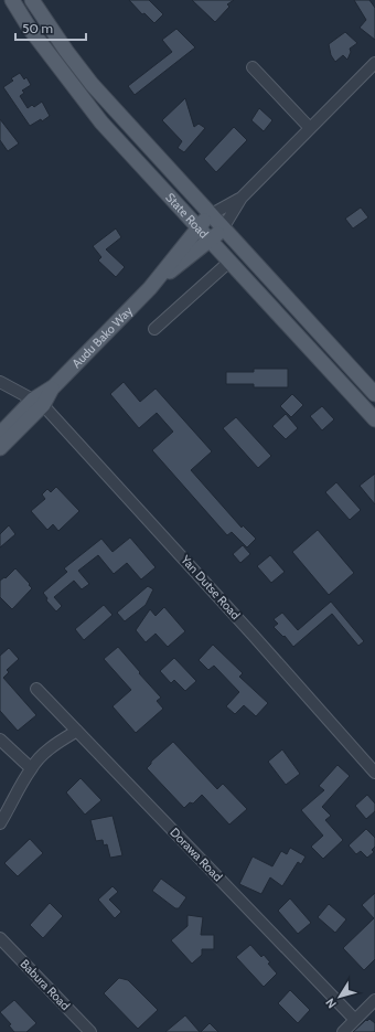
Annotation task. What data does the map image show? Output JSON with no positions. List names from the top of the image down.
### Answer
{
  "streets": {
    "main road": ["State Road", "Audu Bako Way"],
    "street": ["Yan Dutse Road", "Dorawa Road", "Babura Road"]
  },
  "crossings": [
    ["State Road", "Audu Bako Way"],
    ["Audu Bako Way", "Yan Dutse Road"]
  ],
  "scale_bar": "50 m",
  "north": "bottom left"
}
